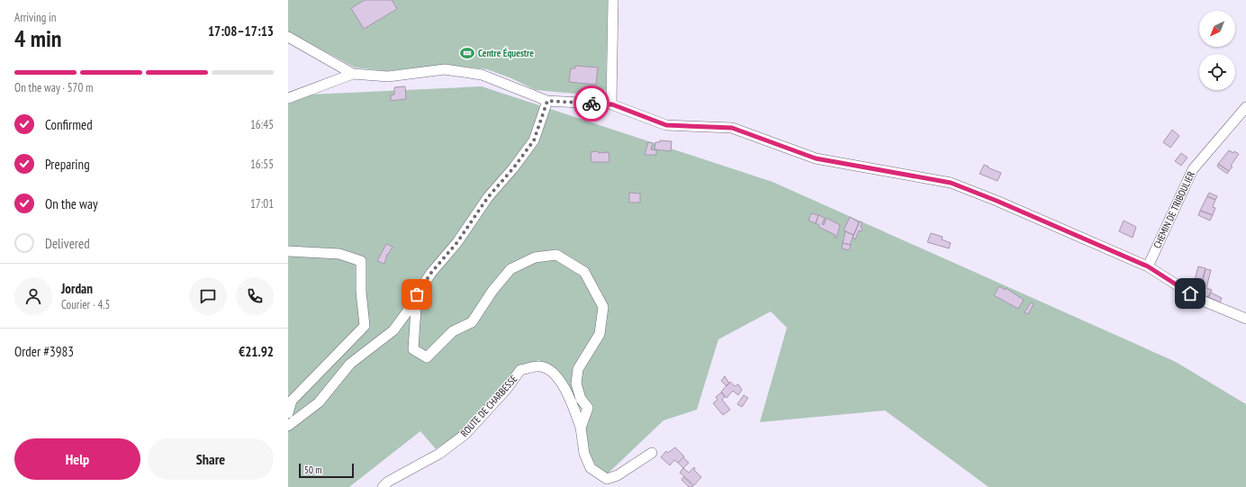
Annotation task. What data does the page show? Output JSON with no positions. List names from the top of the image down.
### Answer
{
  "streets": {
    "street": ["CHEMIN DE TRIBOULIER", "ROUTE DE CHARBESSE"]
  },
  "places": {
    "sports": ["Centre Équestre"]
  },
  "scale_bar": "50 m",
  "north": "bottom left",
  "page": {
    "heading": ["4 min", "Arriving in", "17:08–17:13"],
    "panel": [
      "Jordan",
      "Courier · 4.5",
      "Order #3983",
      "€21.92"
    ],
    "bar": "On the way · 570 m",
    "list": [
      ["Confirmed", "16:45"],
      ["Preparing", "16:55"],
      ["On the way", "17:01"],
      "Delivered"
    ],
    "buttons": ["Help", "Share"],
    "scale": "50 m"
  }
}
